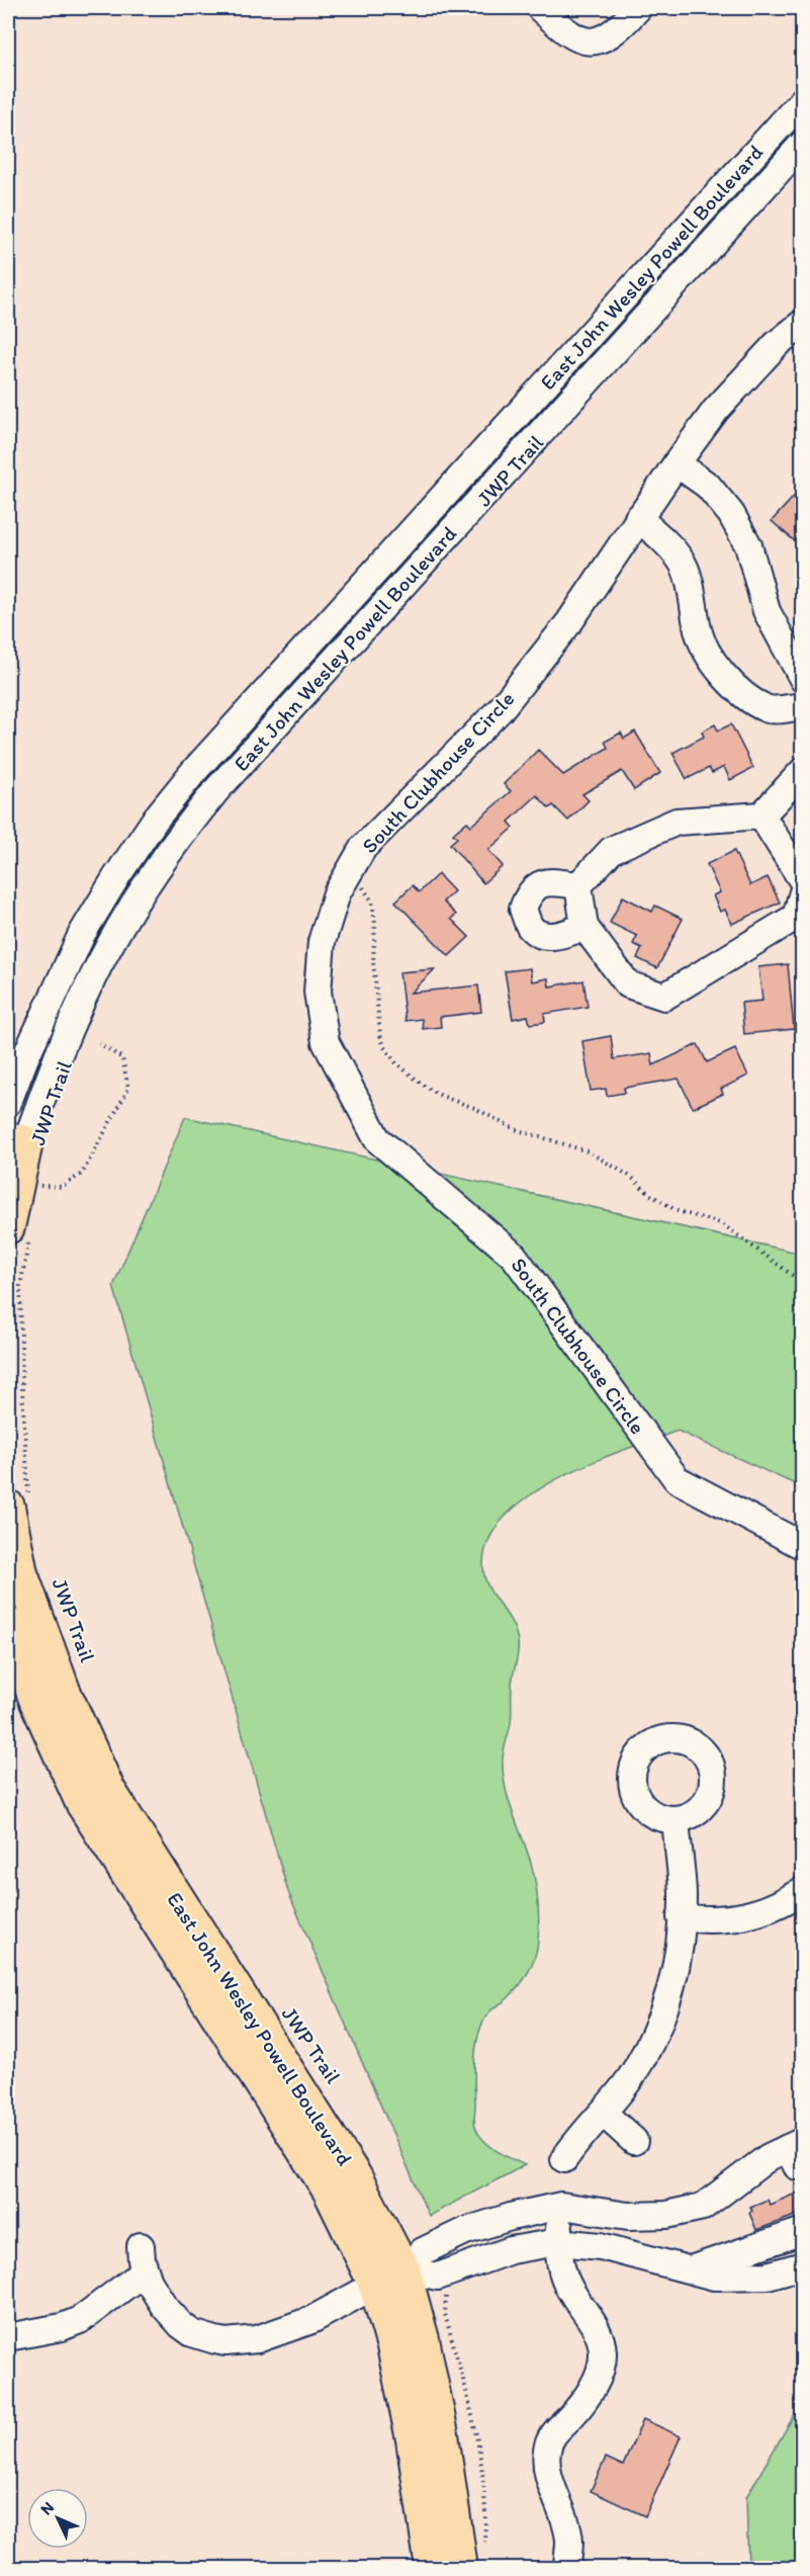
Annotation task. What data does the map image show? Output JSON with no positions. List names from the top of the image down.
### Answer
{
  "streets": {
    "main road": ["East John Wesley Powell Boulevard"],
    "street": ["South Clubhouse Circle"],
    "path": ["JWP Trail"]
  },
  "north": "top left"
}
